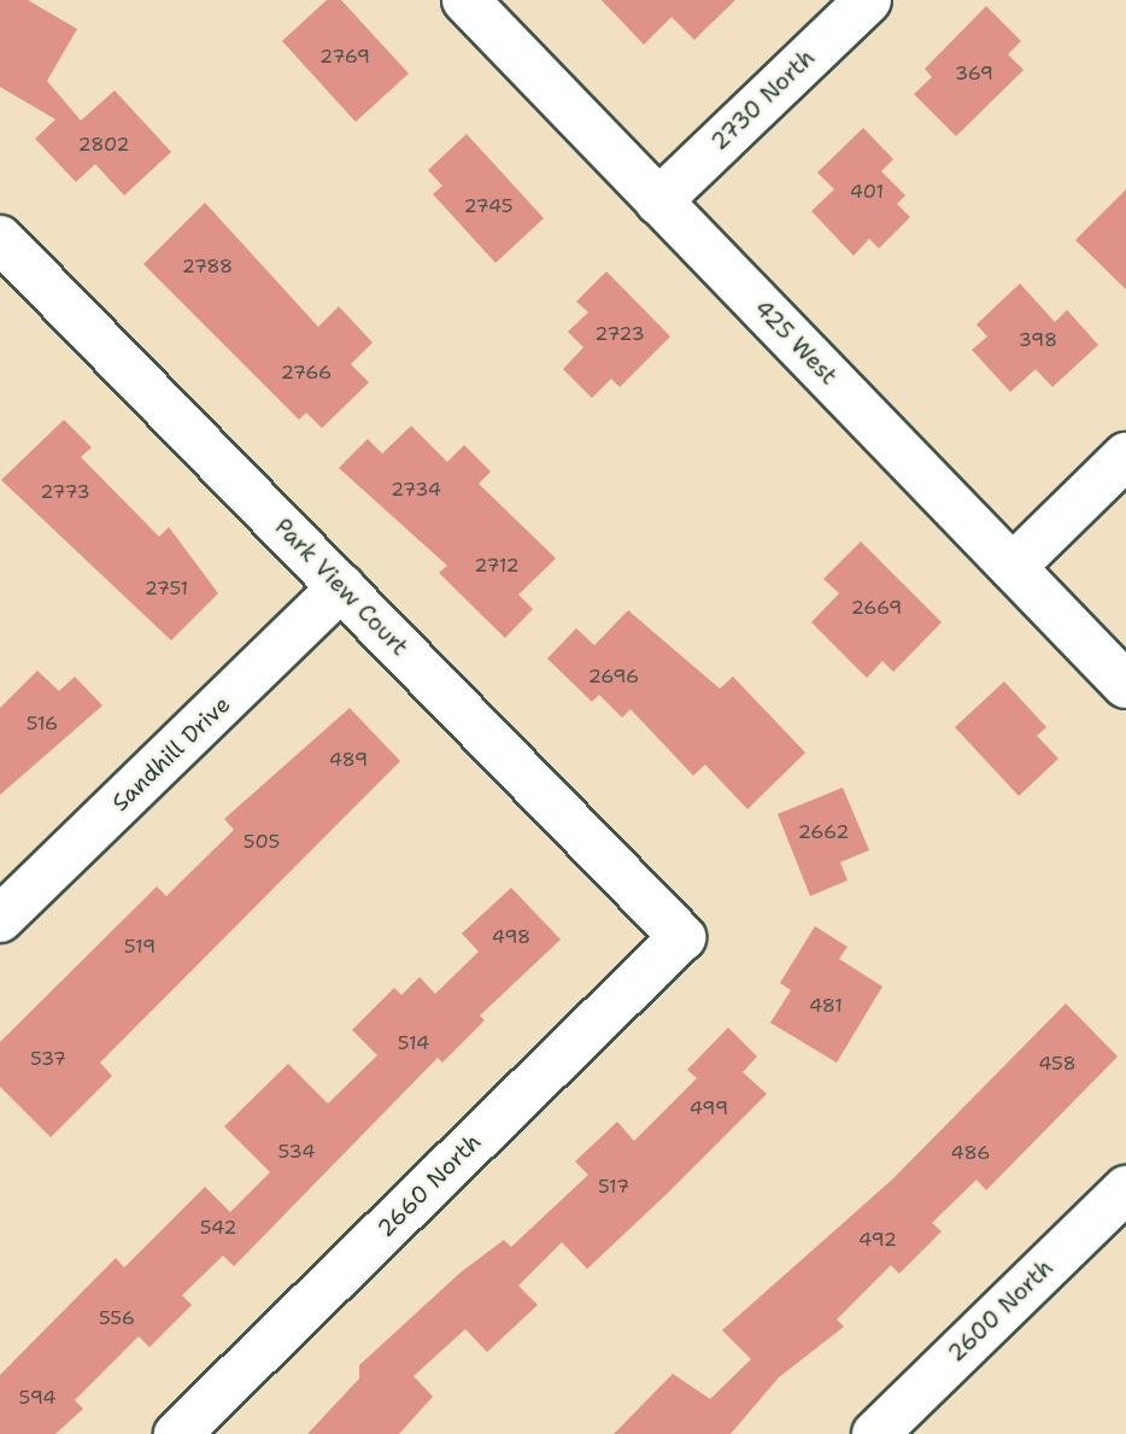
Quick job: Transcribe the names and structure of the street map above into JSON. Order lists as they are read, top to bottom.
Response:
{
  "streets": {
    "street": [
      "2730 North",
      "425 West",
      "Park View Court",
      "Sandhill Drive",
      "2660 North",
      "2600 North"
    ]
  },
  "crossings": [
    ["2730 North", "425 West"],
    ["Park View Court", "Sandhill Drive"],
    ["Park View Court", "2660 North"]
  ],
  "house_numbers": [
    "2769",
    "369",
    "2802",
    "401",
    "2745",
    "2788",
    "2723",
    "398",
    "2766",
    "2734",
    "2773",
    "2712",
    "2751",
    "2669",
    "2696",
    "516",
    "489",
    "2662",
    "505",
    "498",
    "519",
    "481",
    "514",
    "537",
    "458",
    "499",
    "534",
    "486",
    "517",
    "542",
    "492",
    "556",
    "594"
  ]
}
